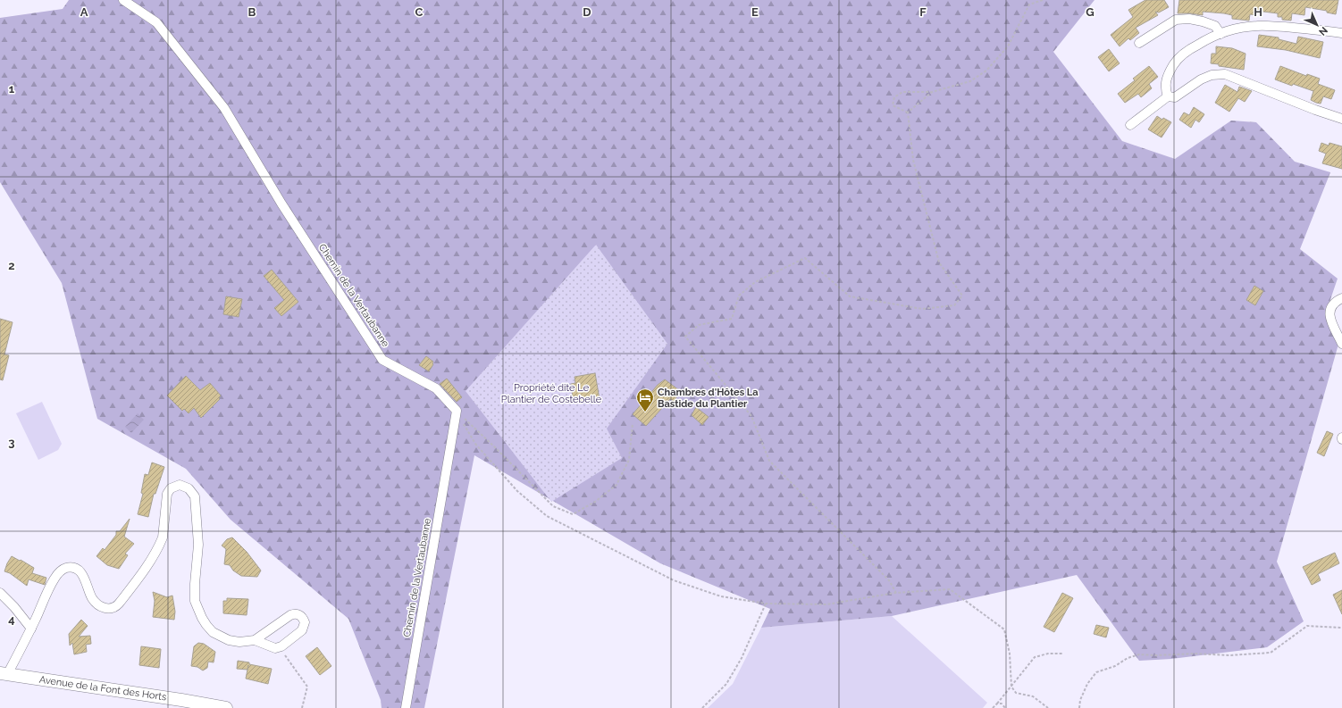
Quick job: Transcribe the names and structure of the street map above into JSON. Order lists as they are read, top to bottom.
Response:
{
  "streets": {
    "main road": ["Avenue de la Font des Horts"],
    "street": ["Chemin de la Vertaubanne"]
  },
  "parks": ["Propriété dite Le Plantier de Costebelle"],
  "places": {
    "hotel": ["Chambres d'Hôtes La Bastide du Plantier"]
  },
  "north": "bottom right",
  "grid": {
    "columns": [
      "A",
      "B",
      "C",
      "D",
      "E",
      "F",
      "G",
      "H"
    ],
    "rows": [
      "1",
      "2",
      "3",
      "4"
    ]
  }
}
